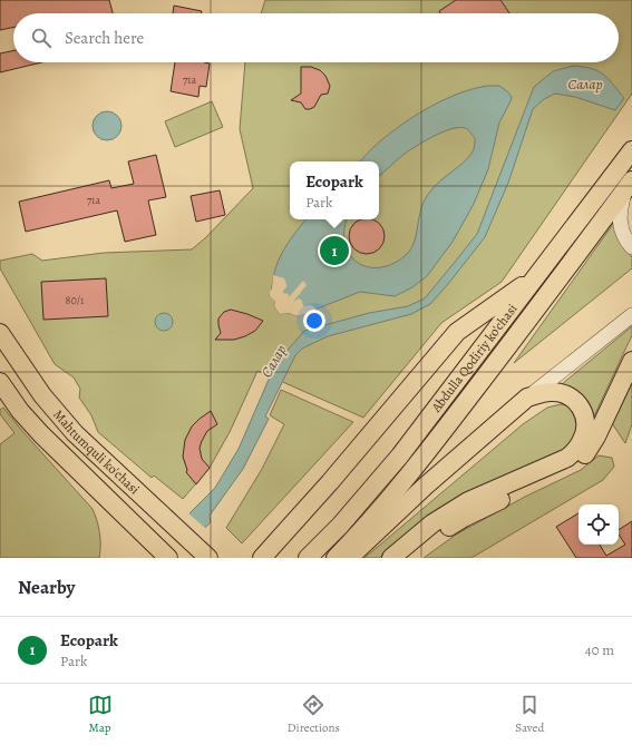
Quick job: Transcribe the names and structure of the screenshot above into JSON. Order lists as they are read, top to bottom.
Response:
{
  "streets": {
    "main road": ["Abdulla Qodiriy ko'chasi", "Mahtumquli ko'chasi"]
  },
  "water": ["Салар"],
  "house_numbers": ["71а", "71а", "80/1"],
  "page": {
    "search": "Search here",
    "popup": ["Ecopark", "Park"],
    "pins": "1",
    "heading": "Nearby",
    "list": [
      {
        "mark": "1",
        "name": "Ecopark",
        "note": "Park",
        "value": "40 m"
      }
    ],
    "nav": ["Map", "Directions", "Saved"]
  }
}
